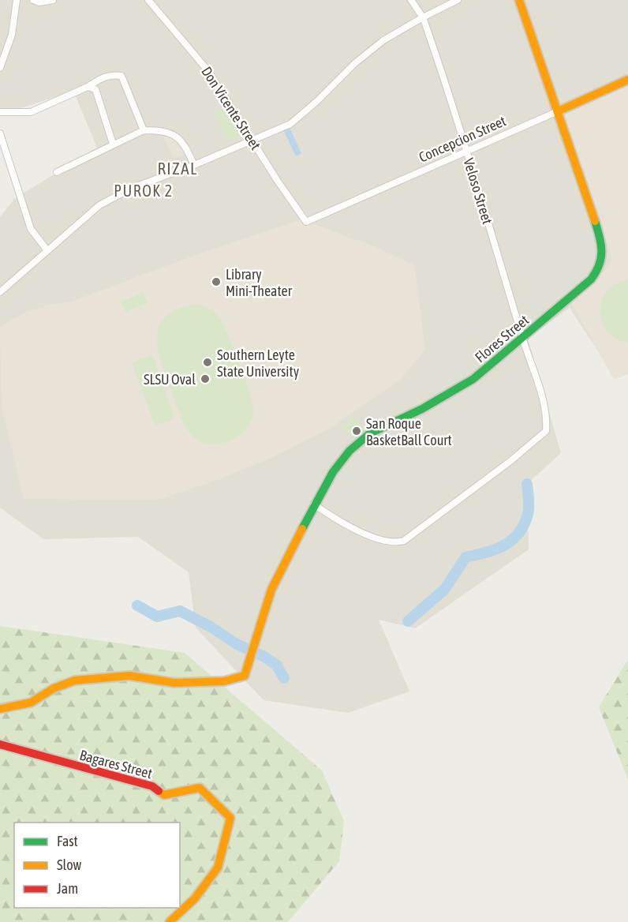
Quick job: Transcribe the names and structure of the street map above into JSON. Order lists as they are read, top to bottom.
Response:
{
  "streets": {
    "street": [
      "Don Vicente Street",
      "Concepcion Street",
      "Veloso Street",
      "Flores Street",
      "Bagares Street"
    ]
  },
  "crossings": [
    ["Don Vicente Street", "Concepcion Street"],
    ["Concepcion Street", "Veloso Street"],
    ["Concepcion Street", "Flores Street"],
    ["Veloso Street", "Flores Street"]
  ],
  "districts": ["RIZAL", "PUROK 2"],
  "places": [
    "Library Mini-Theater",
    "Southern Leyte State University",
    "SLSU Oval",
    "San Roque BasketBall Court"
  ],
  "legend": ["Fast", "Slow", "Jam"]
}
